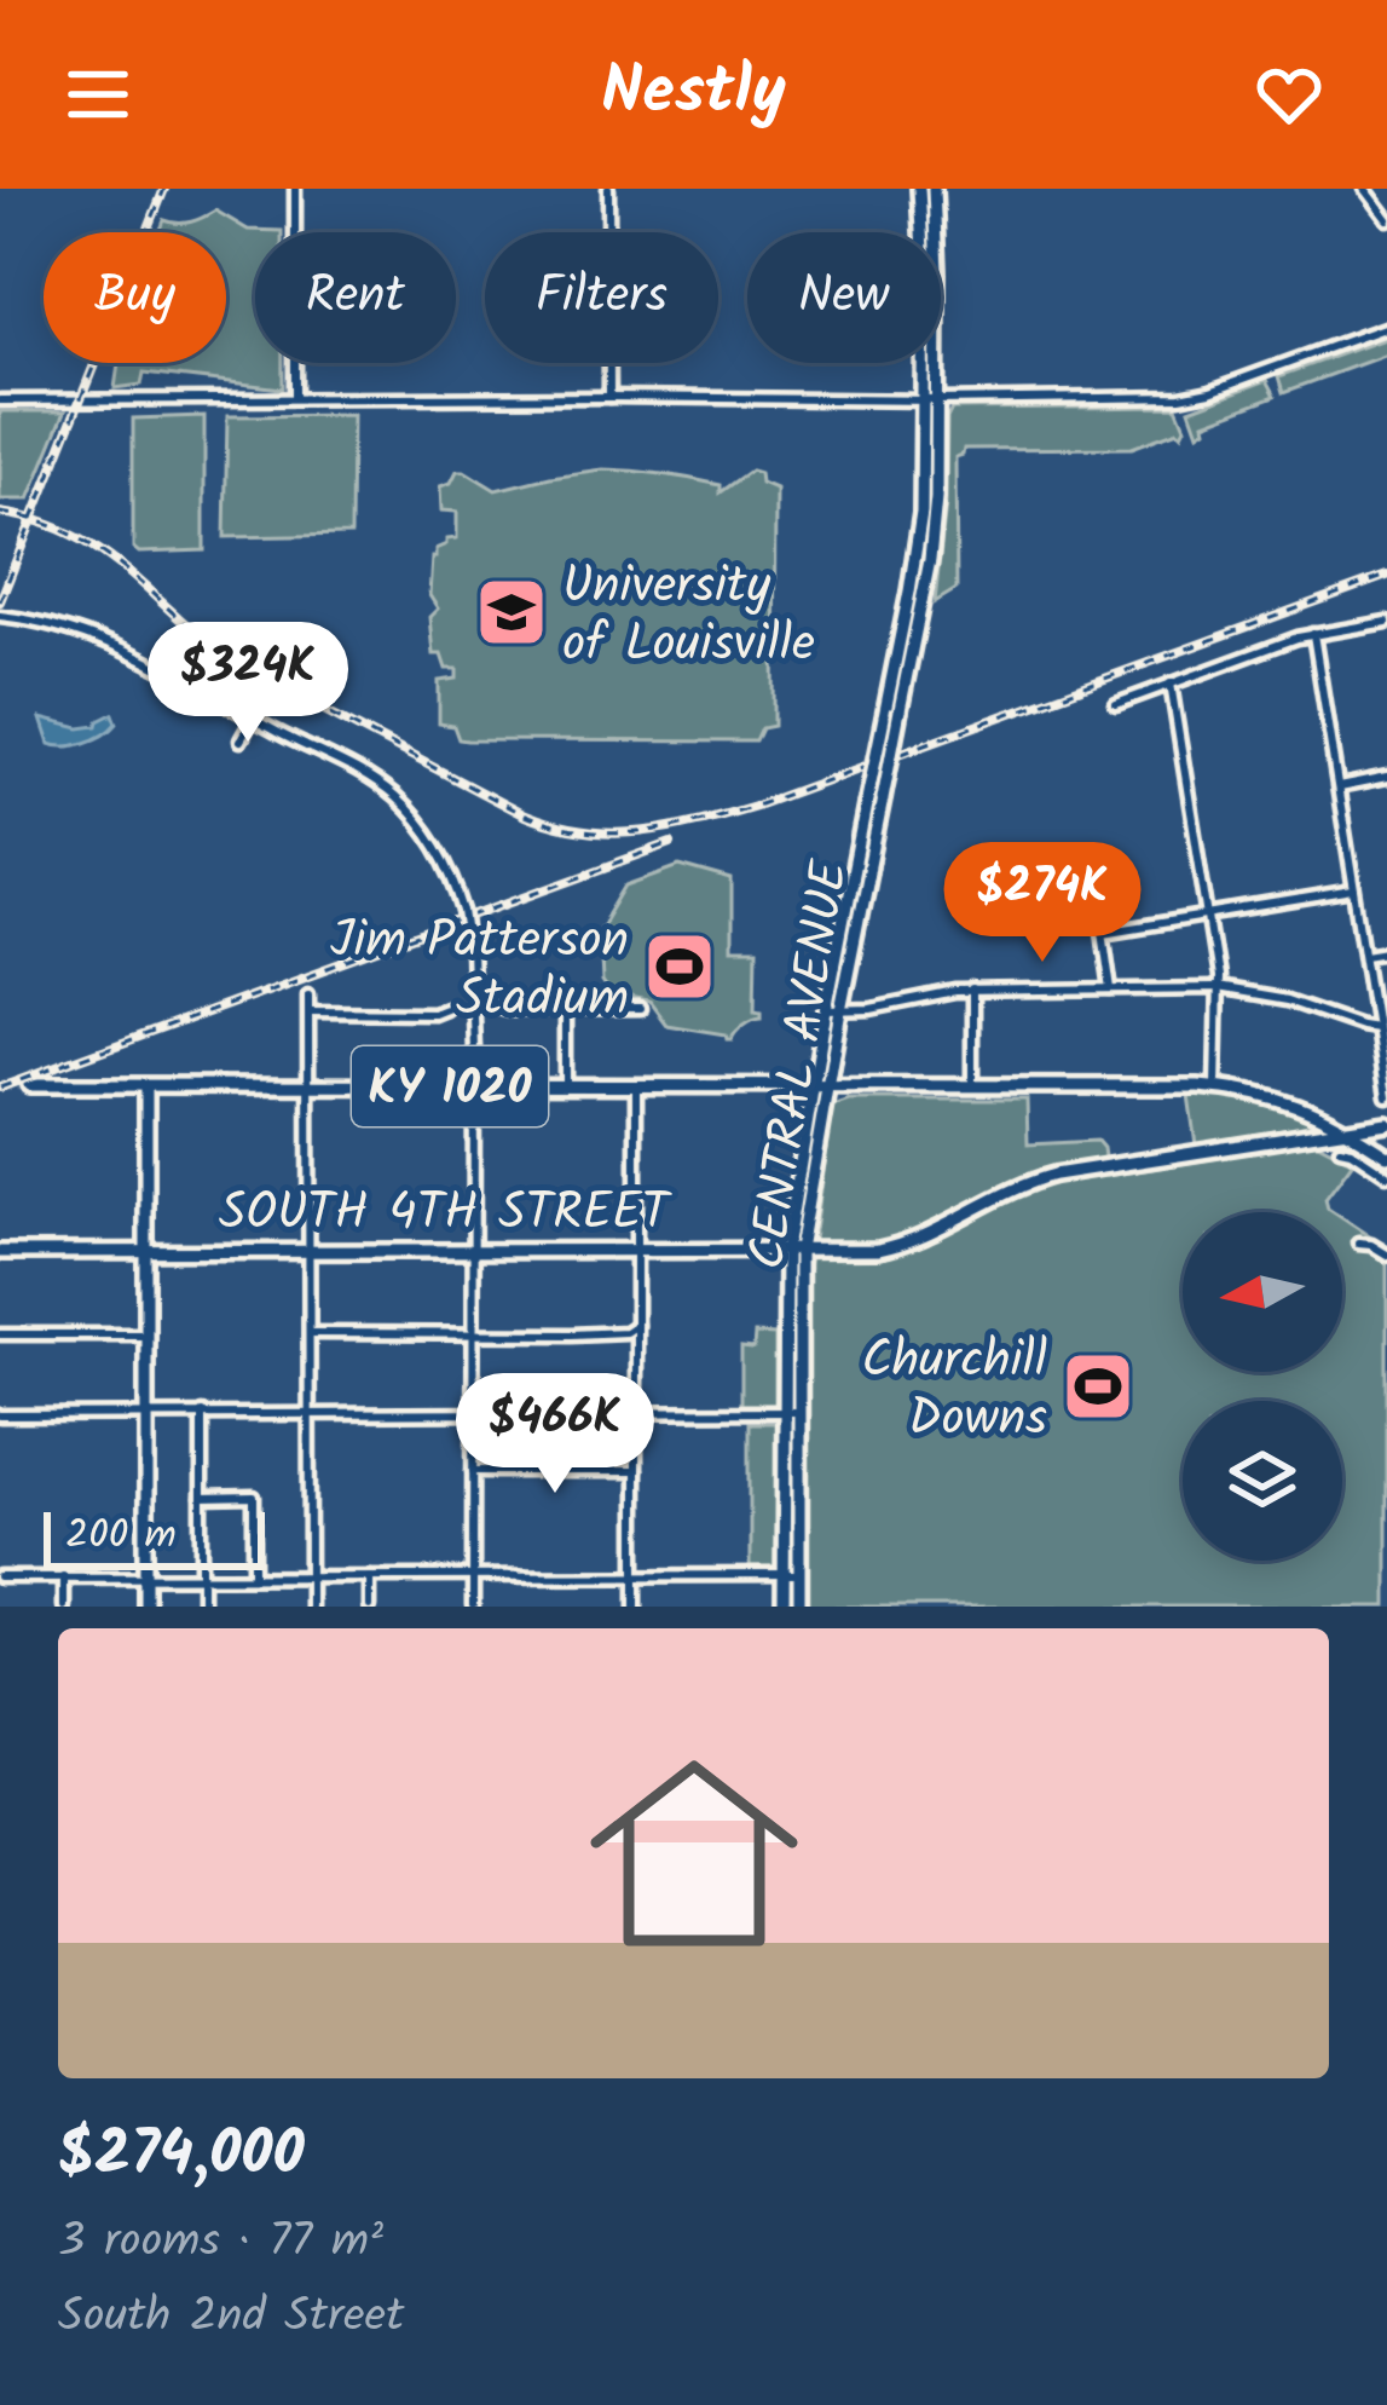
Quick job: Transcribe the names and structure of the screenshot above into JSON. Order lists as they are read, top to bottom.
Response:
{
  "streets": {
    "main road": ["CENTRAL AVENUE", "KY 1020", "SOUTH 4TH STREET"]
  },
  "crossings": [
    ["CENTRAL AVENUE", "KY 1020"],
    ["CENTRAL AVENUE", "SOUTH 4TH STREET"],
    ["KY 1020", "SOUTH 4TH STREET"]
  ],
  "places": {
    "school or university": ["University of Louisville"],
    "sports": ["Jim Patterson Stadium", "Churchill Downs"]
  },
  "scale_bar": "200 m",
  "north": "left",
  "page": {
    "header": "Nestly",
    "chip": [
      "Buy",
      "Rent",
      "Filters",
      "New"
    ],
    "price": ["$324K", "$274K", "$466K"],
    "scale": "200 m",
    "list": [
      {
        "name": "$274,000",
        "note": "3 rooms · 77 m² · South 2nd Street"
      }
    ]
  }
}
